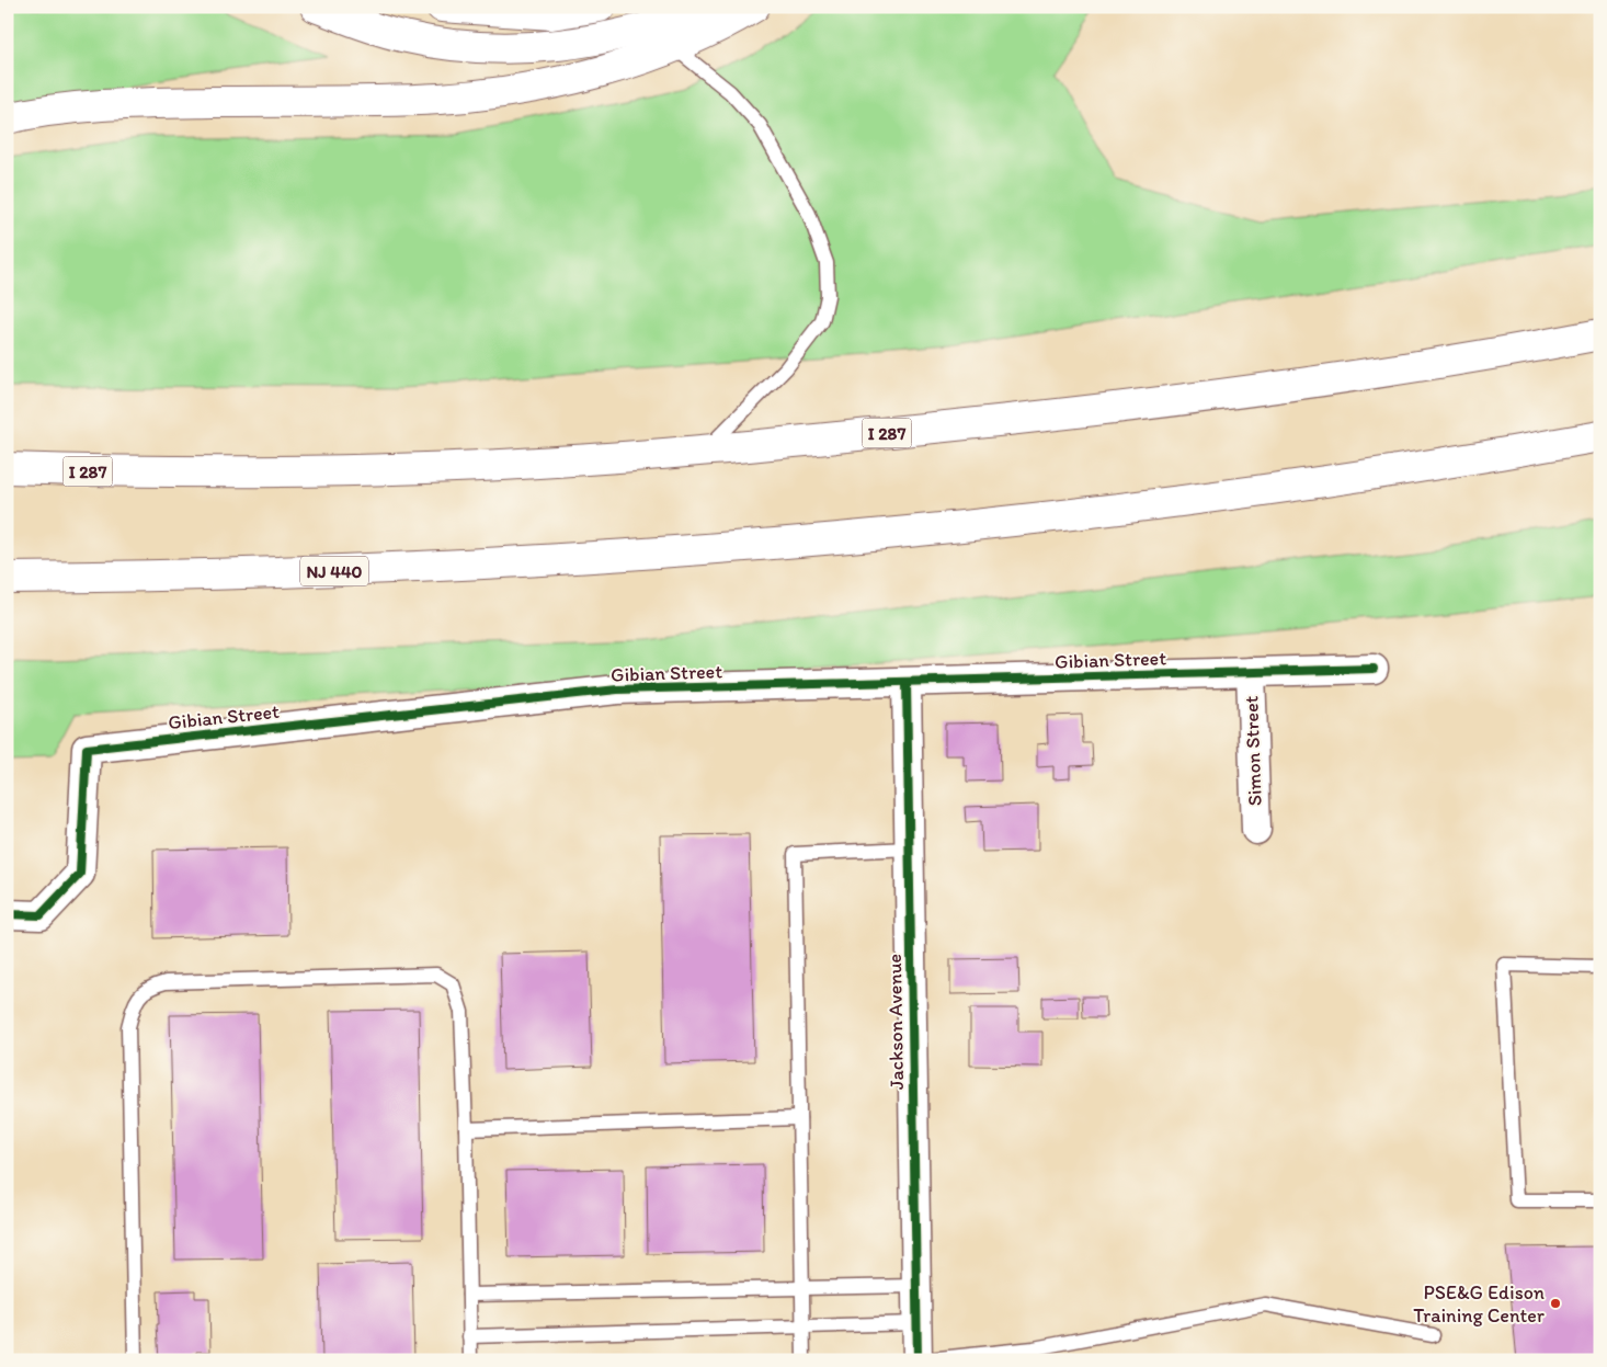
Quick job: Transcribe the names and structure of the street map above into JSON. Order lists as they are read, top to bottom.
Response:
{
  "streets": {
    "highway": ["I 287", "NJ 440"],
    "street": ["Gibian Street", "Simon Street", "Jackson Avenue"]
  },
  "crossings": [
    ["Gibian Street", "Simon Street"],
    ["Gibian Street", "Jackson Avenue"]
  ],
  "places": ["PSE&G Edison Training Center"]
}
